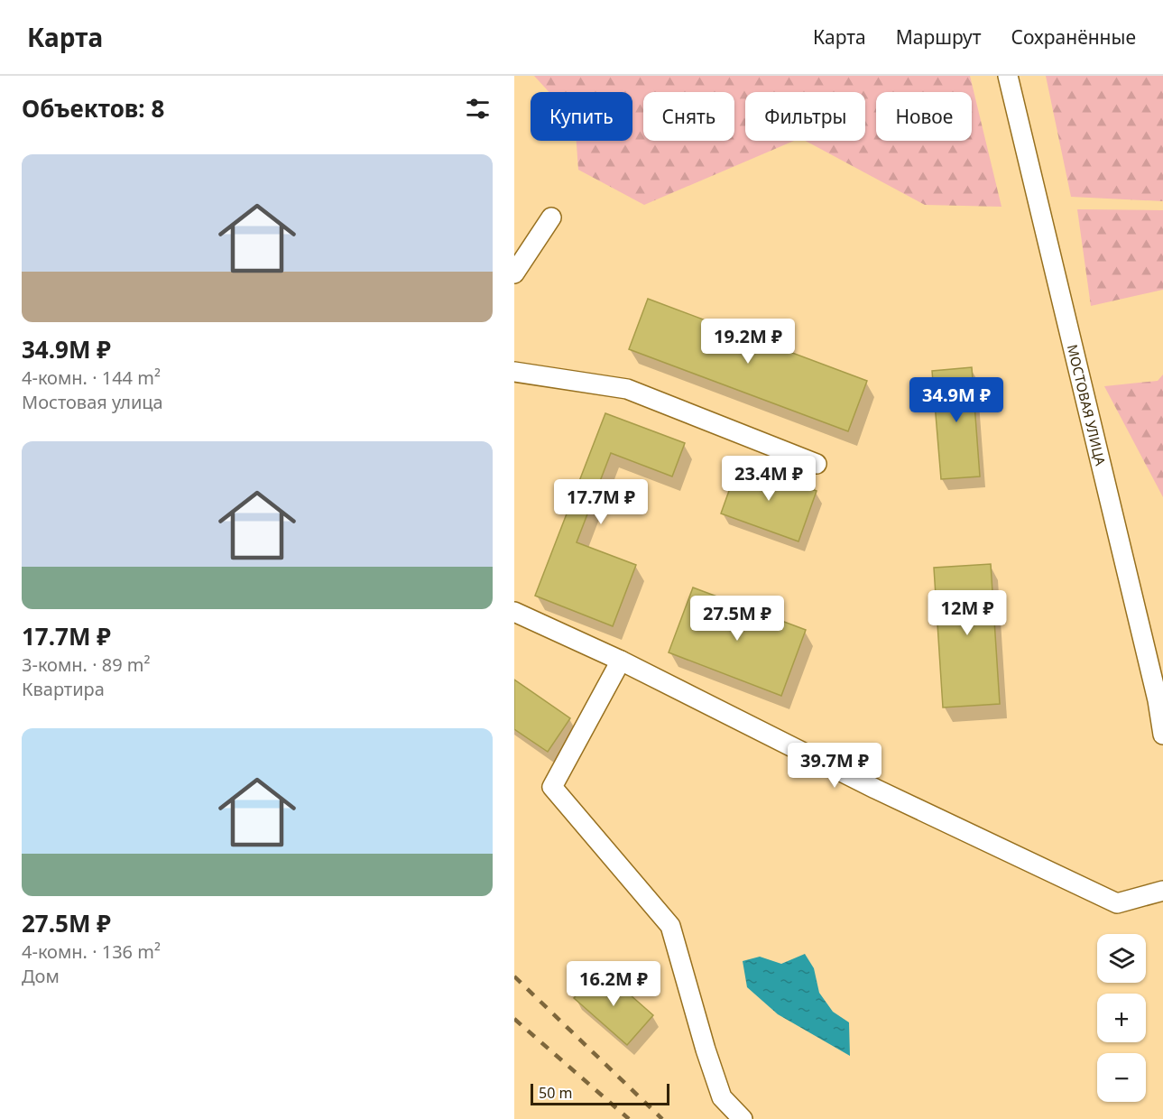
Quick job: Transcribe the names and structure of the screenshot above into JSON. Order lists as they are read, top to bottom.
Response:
{
  "streets": {
    "street": ["МОСТОВАЯ УЛИЦА"]
  },
  "scale_bar": "50 m",
  "page": {
    "header": "Карта",
    "nav": ["Карта", "Маршрут", "Сохранённые"],
    "heading": "Объектов: 8",
    "chip": [
      "Купить",
      "Снять",
      "Фильтры",
      "Новое"
    ],
    "list": [
      {
        "name": "34.9M ₽",
        "note": "4-комн. · 144 m² · Мостовая улица"
      },
      {
        "name": "17.7M ₽",
        "note": "3-комн. · 89 m² · Квартира"
      },
      {
        "name": "27.5M ₽",
        "note": "4-комн. · 136 m² · Дом"
      }
    ],
    "price": [
      "19.2M ₽",
      "34.9M ₽",
      "23.4M ₽",
      "17.7M ₽",
      "12M ₽",
      "27.5M ₽",
      "39.7M ₽",
      "16.2M ₽"
    ],
    "map_buttons": ["+", "−"],
    "scale": "50 m"
  }
}
